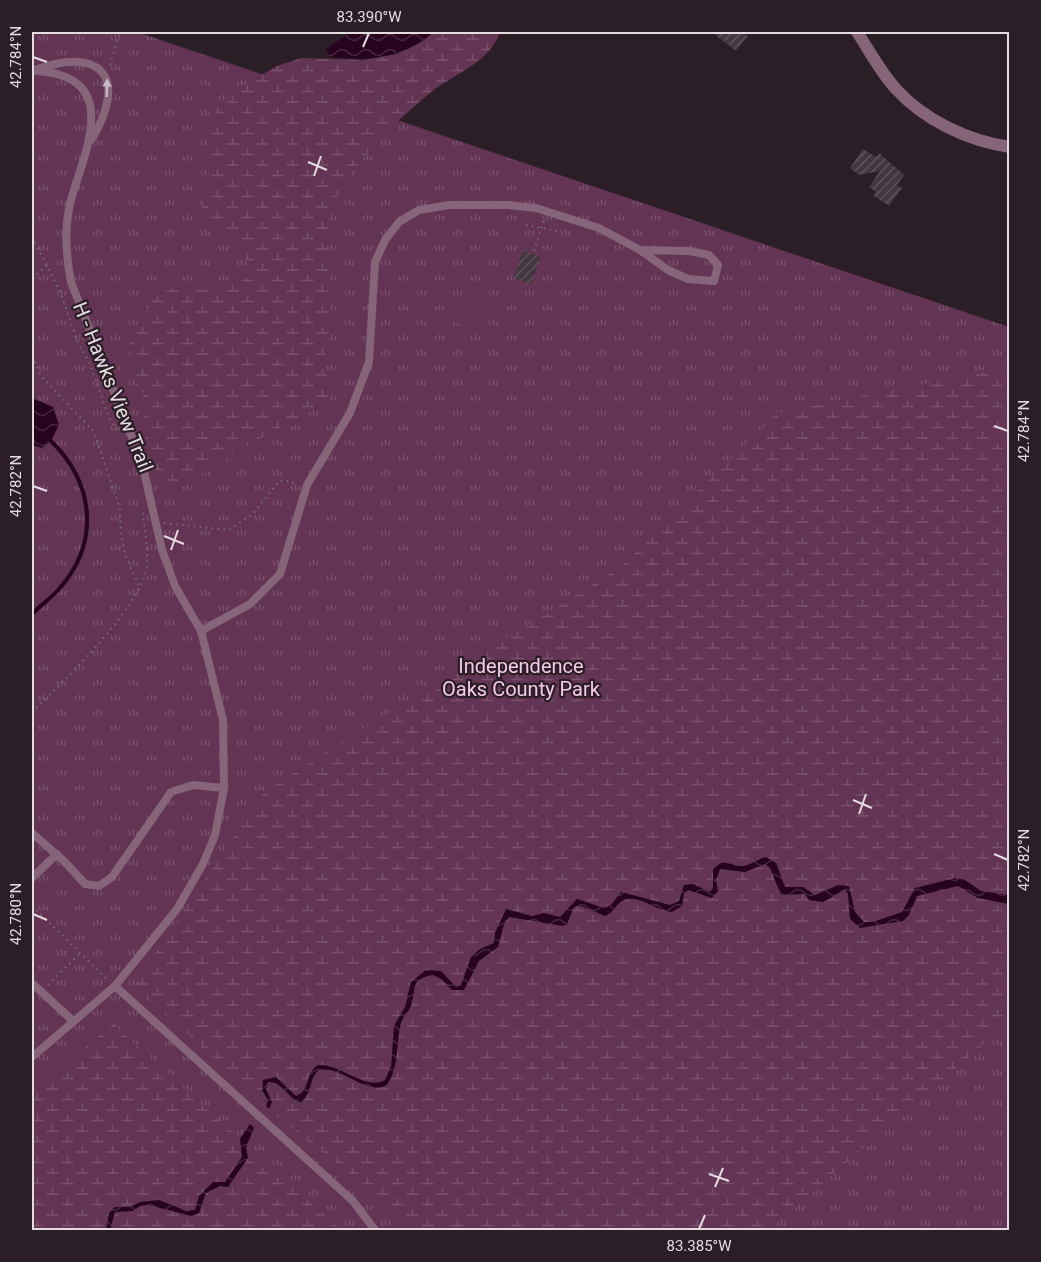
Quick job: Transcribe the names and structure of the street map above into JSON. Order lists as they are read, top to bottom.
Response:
{
  "streets": {
    "path": ["H - Hawks View Trail"]
  },
  "parks": ["Independence Oaks County Park"],
  "coordinates": [
    "83.390°W",
    "42.784°N",
    "42.782°N",
    "42.780°N",
    "83.385°W"
  ]
}
